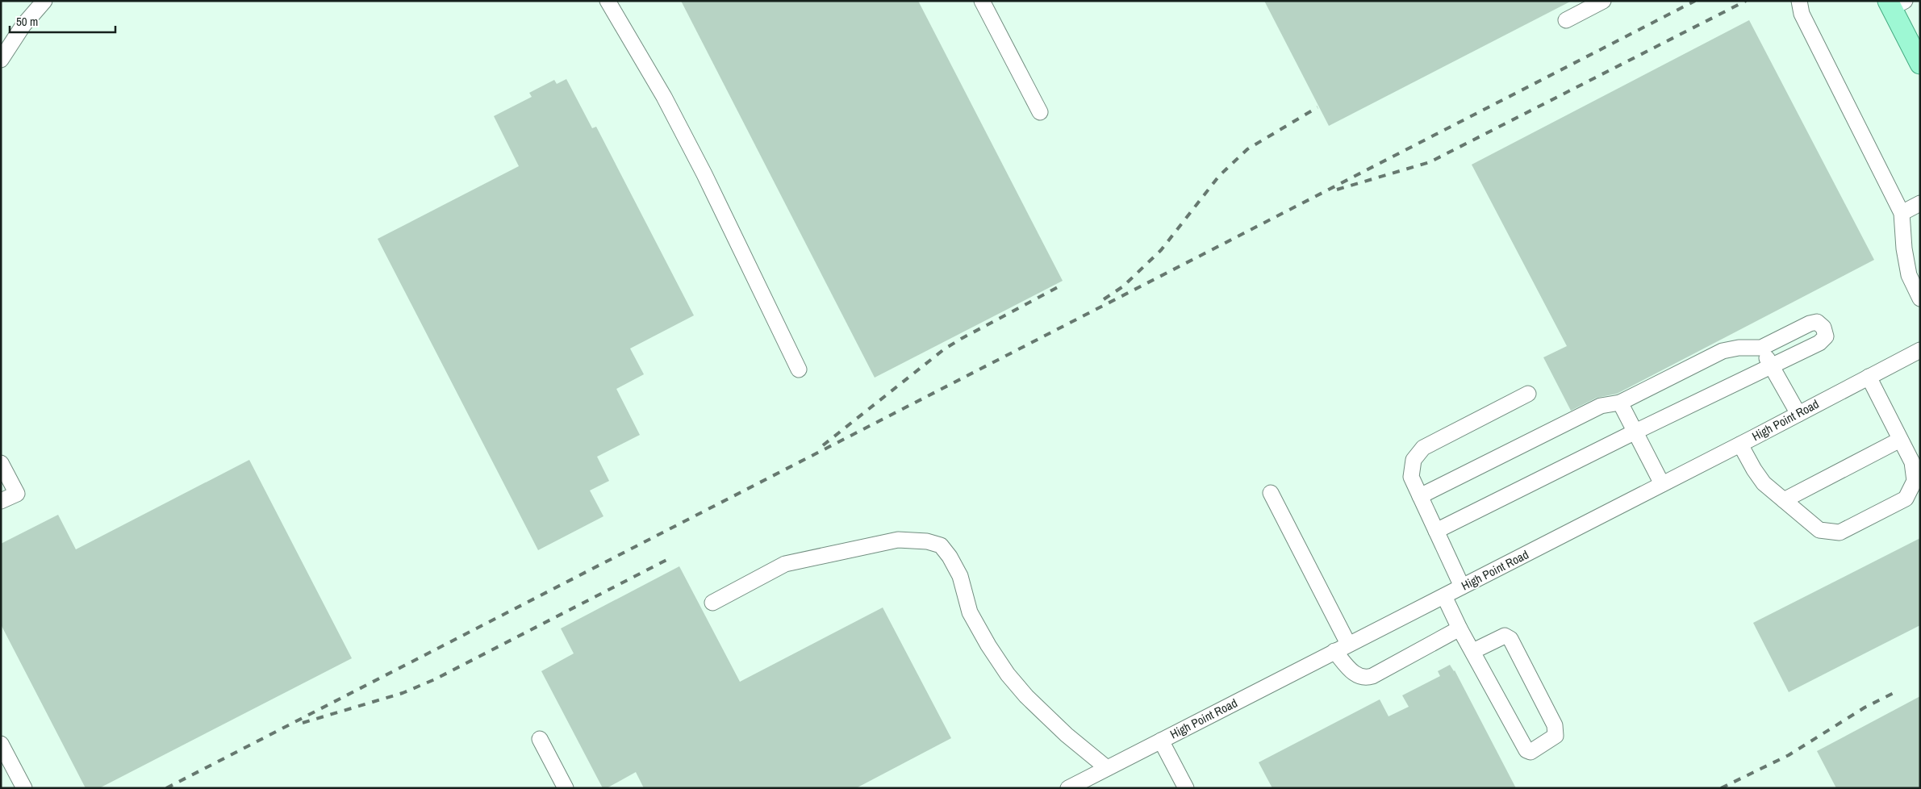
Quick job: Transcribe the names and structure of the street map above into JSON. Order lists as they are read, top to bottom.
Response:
{
  "streets": {
    "street": ["High Point Road"]
  },
  "scale_bar": "50 m"
}
